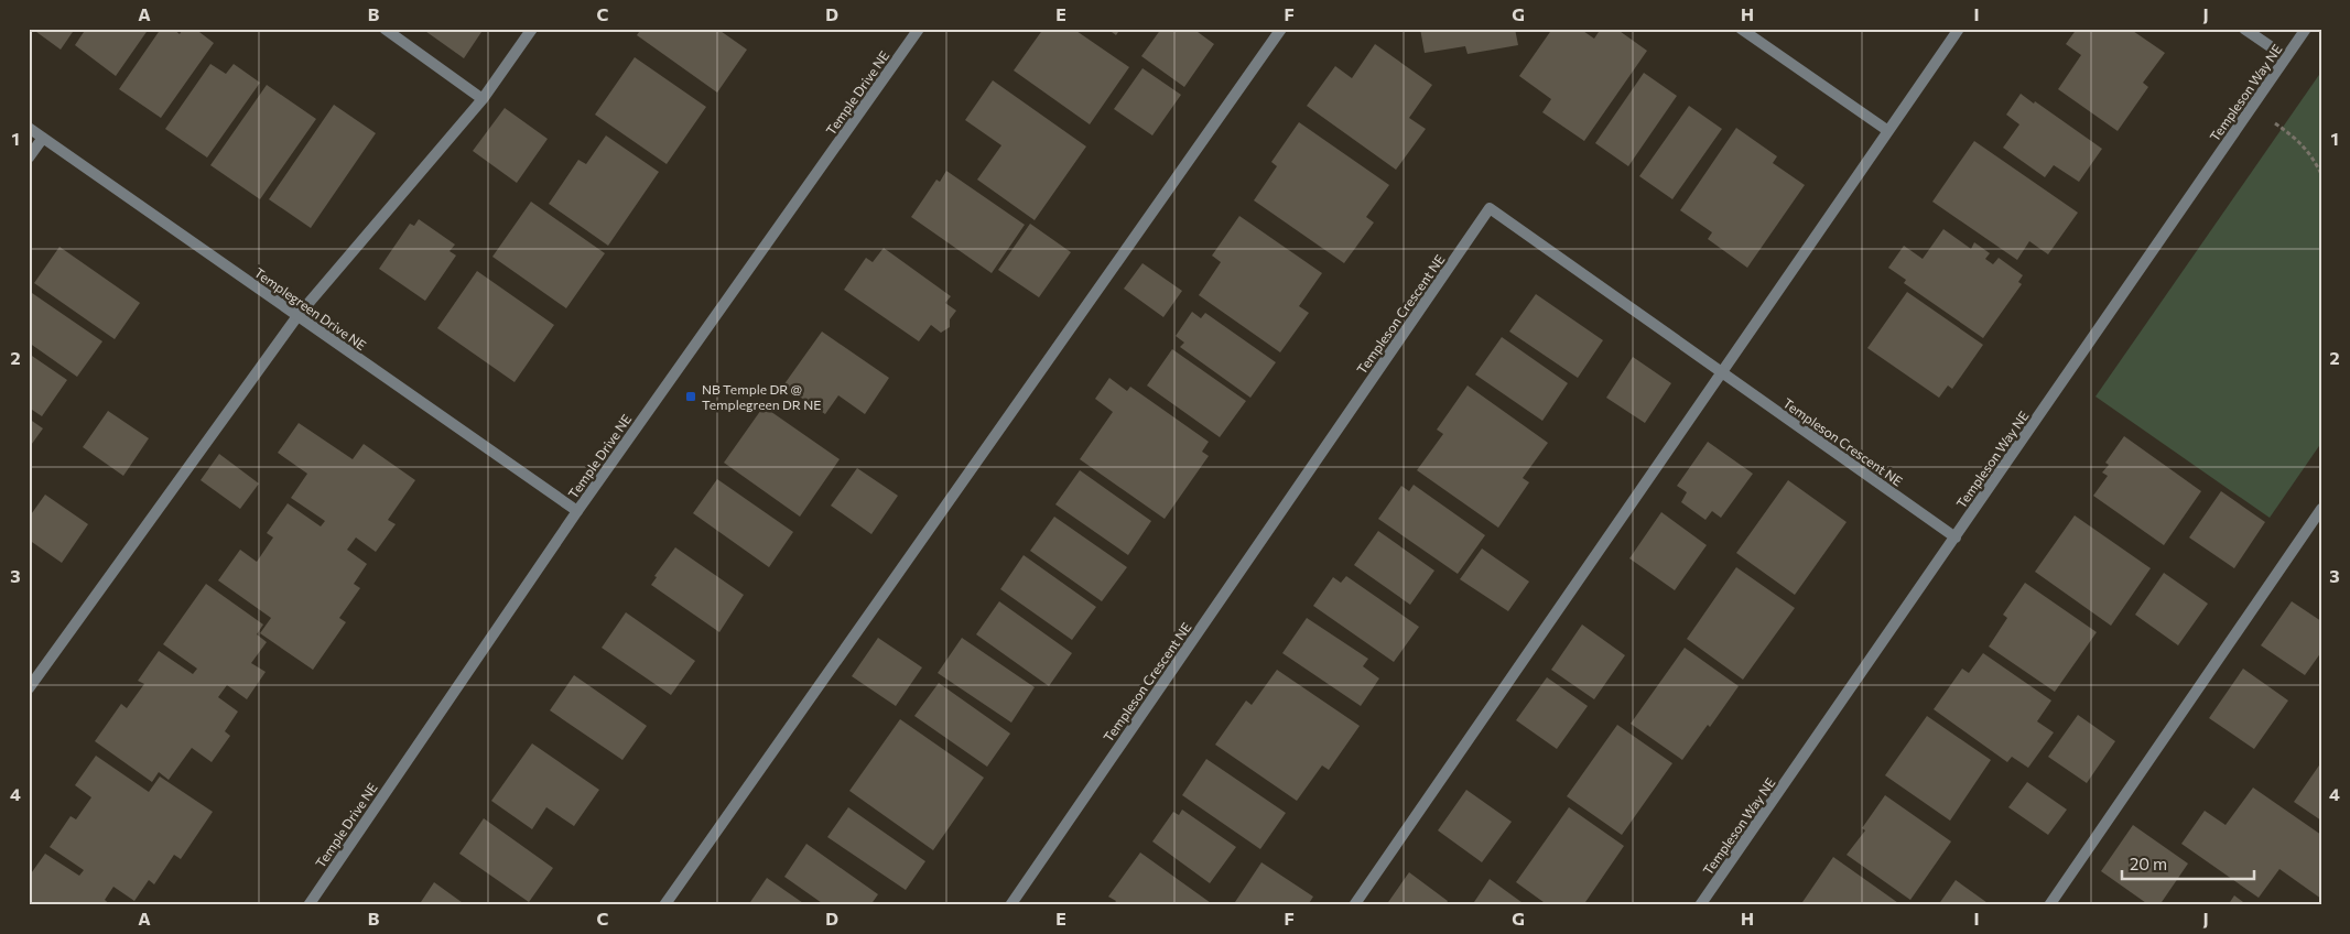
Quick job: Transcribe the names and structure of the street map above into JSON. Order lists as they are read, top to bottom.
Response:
{
  "streets": {
    "street": [
      "Temple Drive NE",
      "Templeson Way NE",
      "Templegreen Drive NE",
      "Templeson Crescent NE"
    ]
  },
  "crossings": [
    ["Temple Drive NE", "Templegreen Drive NE"],
    ["Templeson Way NE", "Templeson Crescent NE"]
  ],
  "places": {
    "transit": ["NB Temple DR @ Templegreen DR NE"]
  },
  "scale_bar": "20 m",
  "grid": {
    "columns": [
      "A",
      "B",
      "C",
      "D",
      "E",
      "F",
      "G",
      "H",
      "I",
      "J"
    ],
    "rows": [
      "1",
      "2",
      "3",
      "4"
    ]
  }
}
